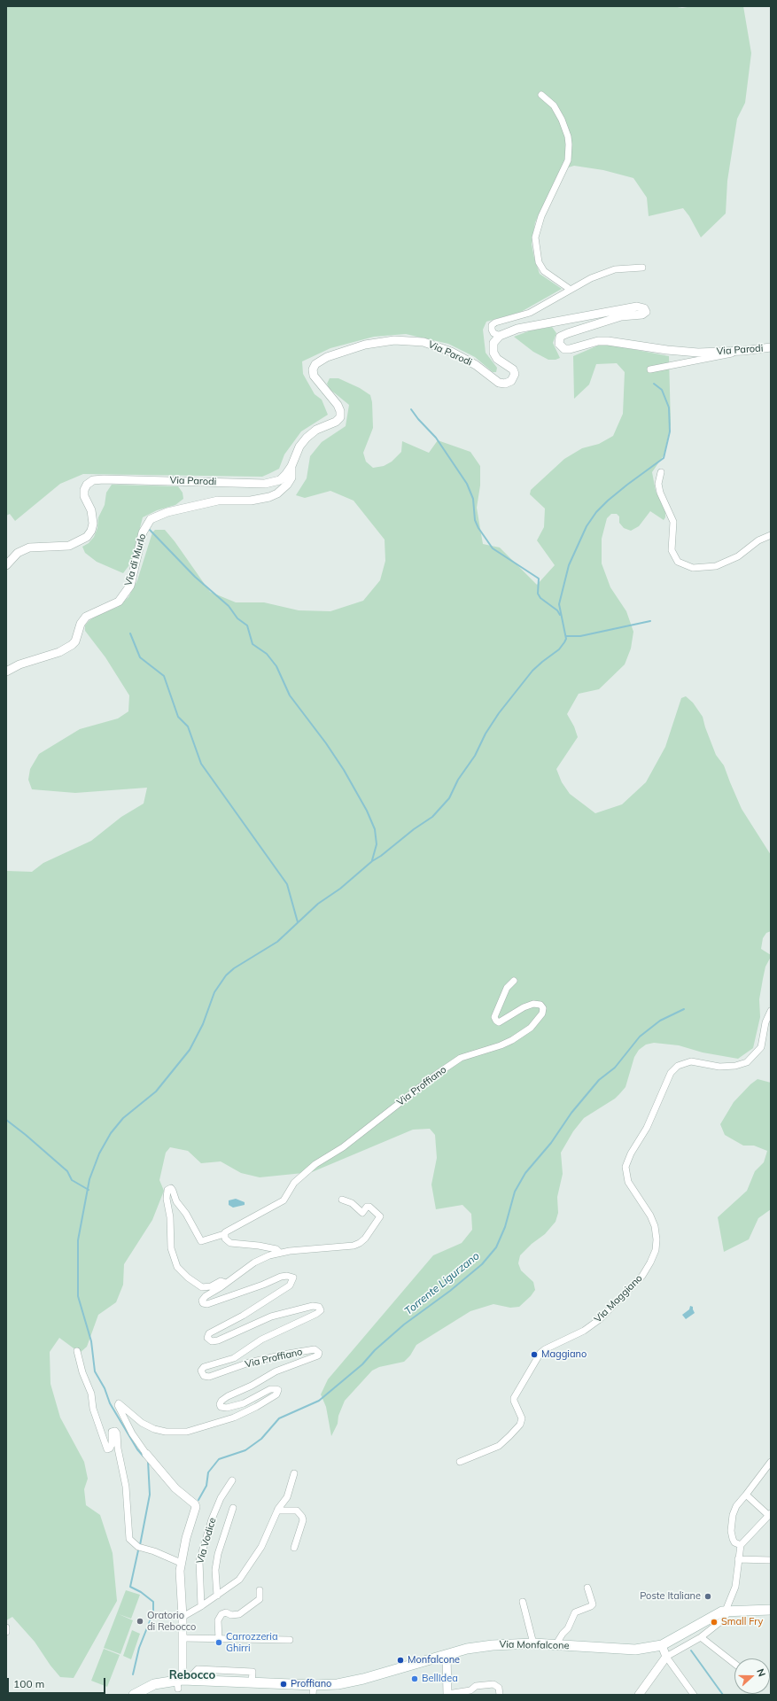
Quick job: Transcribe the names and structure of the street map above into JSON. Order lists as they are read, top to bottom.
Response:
{
  "streets": {
    "main road": ["Via Monfalcone"],
    "street": [
      "Via Parodi",
      "Via di Murlo",
      "Via Proffiano",
      "Via Maggiano",
      "Via Vodice"
    ]
  },
  "crossings": [
    ["Via Parodi", "Via di Murlo"],
    ["Via Proffiano", "Via Monfalcone"]
  ],
  "districts": ["Rebocco"],
  "water": ["Torrente Ligurzano"],
  "places": [
    "Maggiano",
    "Poste Italiane",
    "Oratorio di Rebocco",
    "Small Fry",
    "Carrozzeria Ghirri",
    "Monfalcone",
    "BellIdea",
    "Proffiano"
  ],
  "scale_bar": "100 m",
  "north": "right"
}
